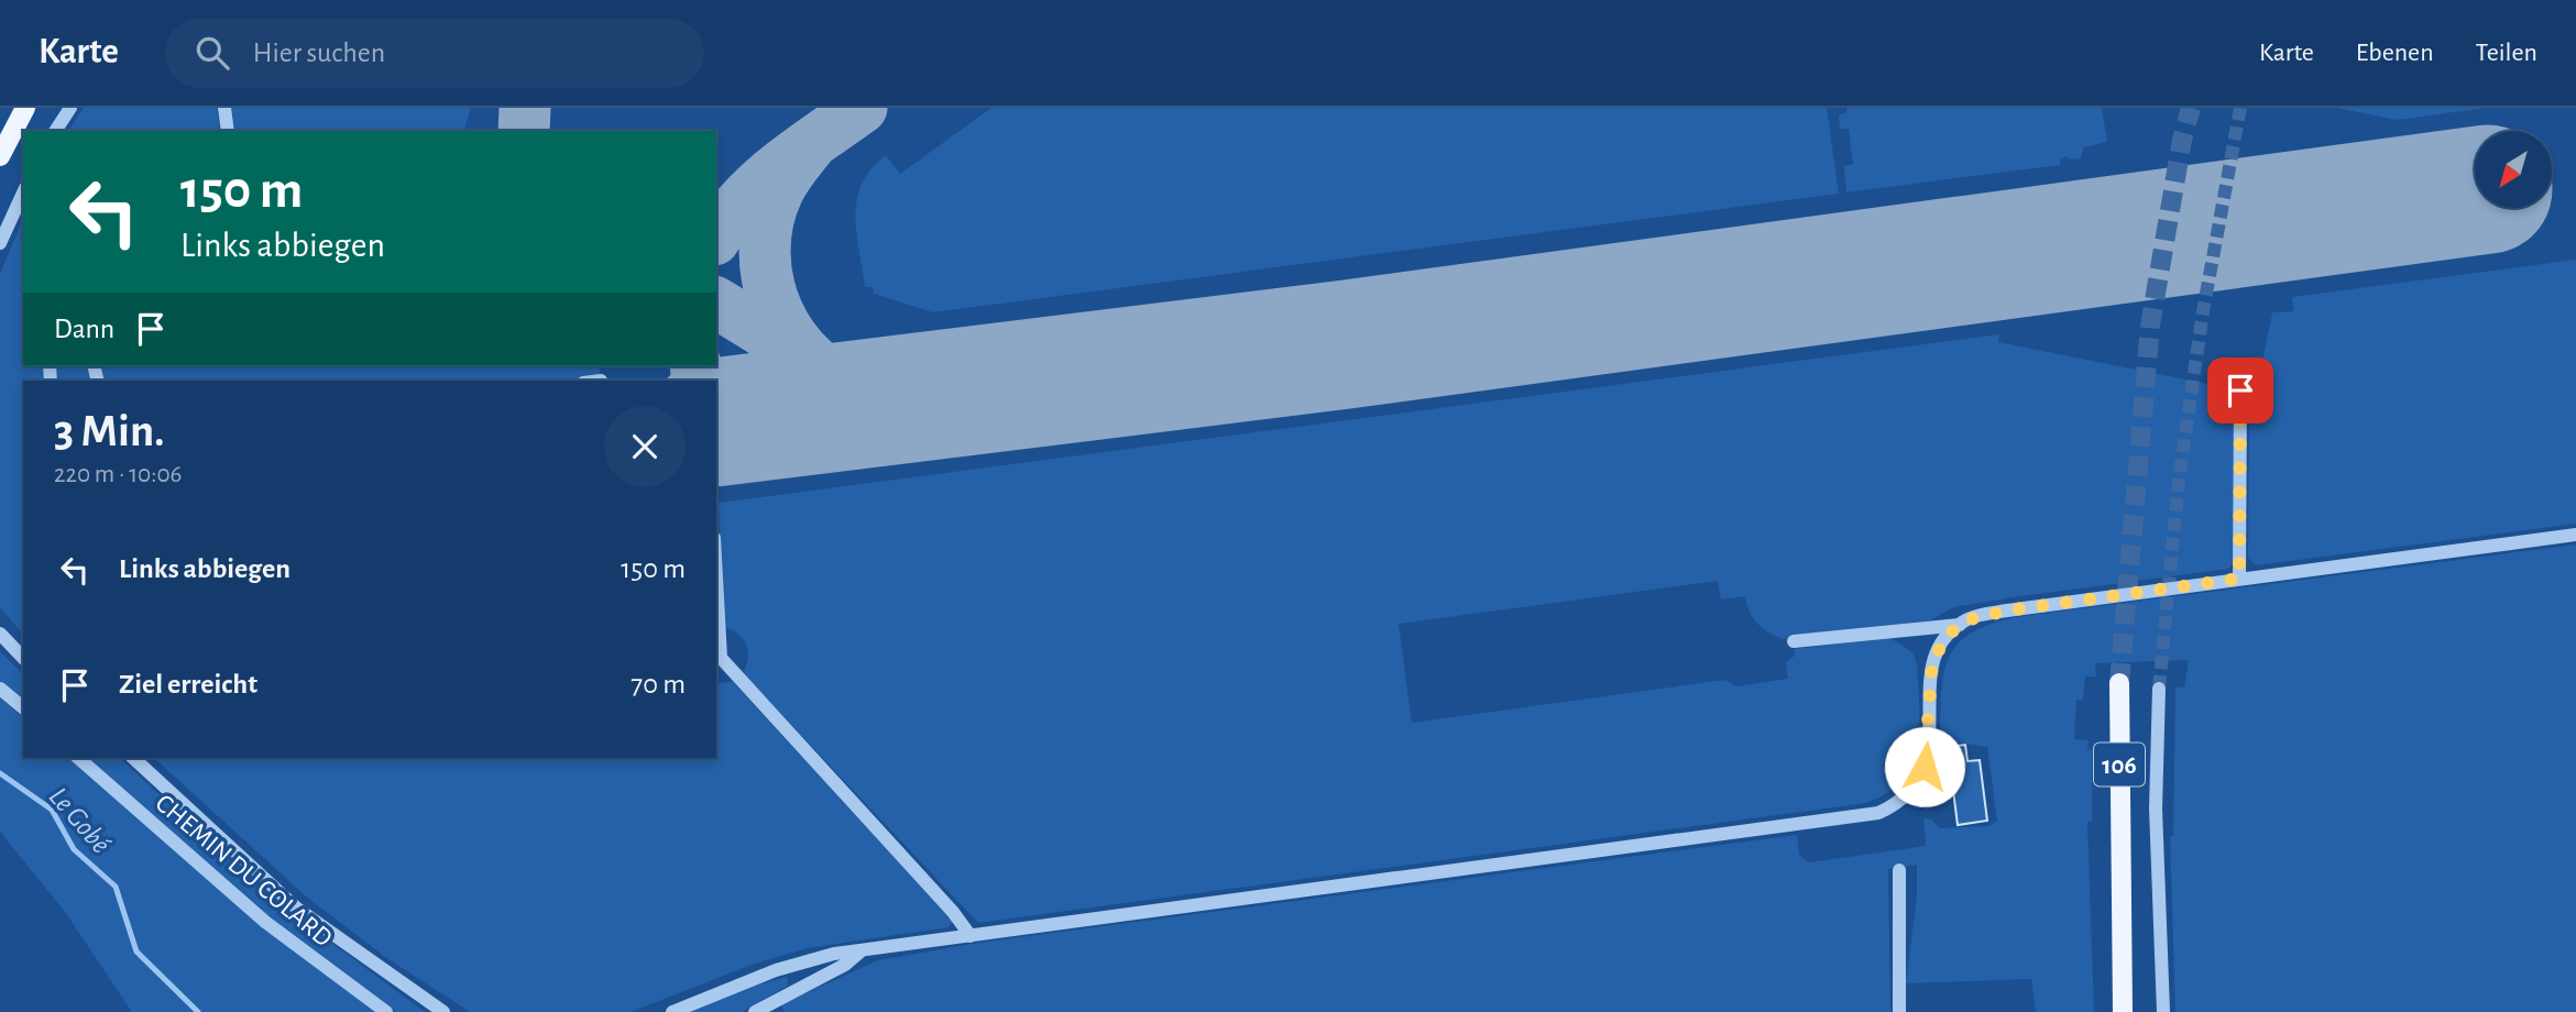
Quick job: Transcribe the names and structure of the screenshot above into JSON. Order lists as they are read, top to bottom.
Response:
{
  "streets": {
    "main road": ["106"],
    "street": ["CHEMIN DU COLARD"]
  },
  "water": ["Le Gobé"],
  "north": "bottom left",
  "page": {
    "header": "Karte",
    "search": "Hier suchen",
    "nav": ["Karte", "Ebenen", "Teilen"],
    "turn": ["150 m", "Links abbiegen"],
    "then": "Dann",
    "heading": ["3 Min.", "220 m · 10:06"],
    "list": [
      {
        "name": "Links abbiegen",
        "value": "150 m"
      },
      {
        "name": "Ziel erreicht",
        "value": "70 m"
      }
    ]
  }
}
